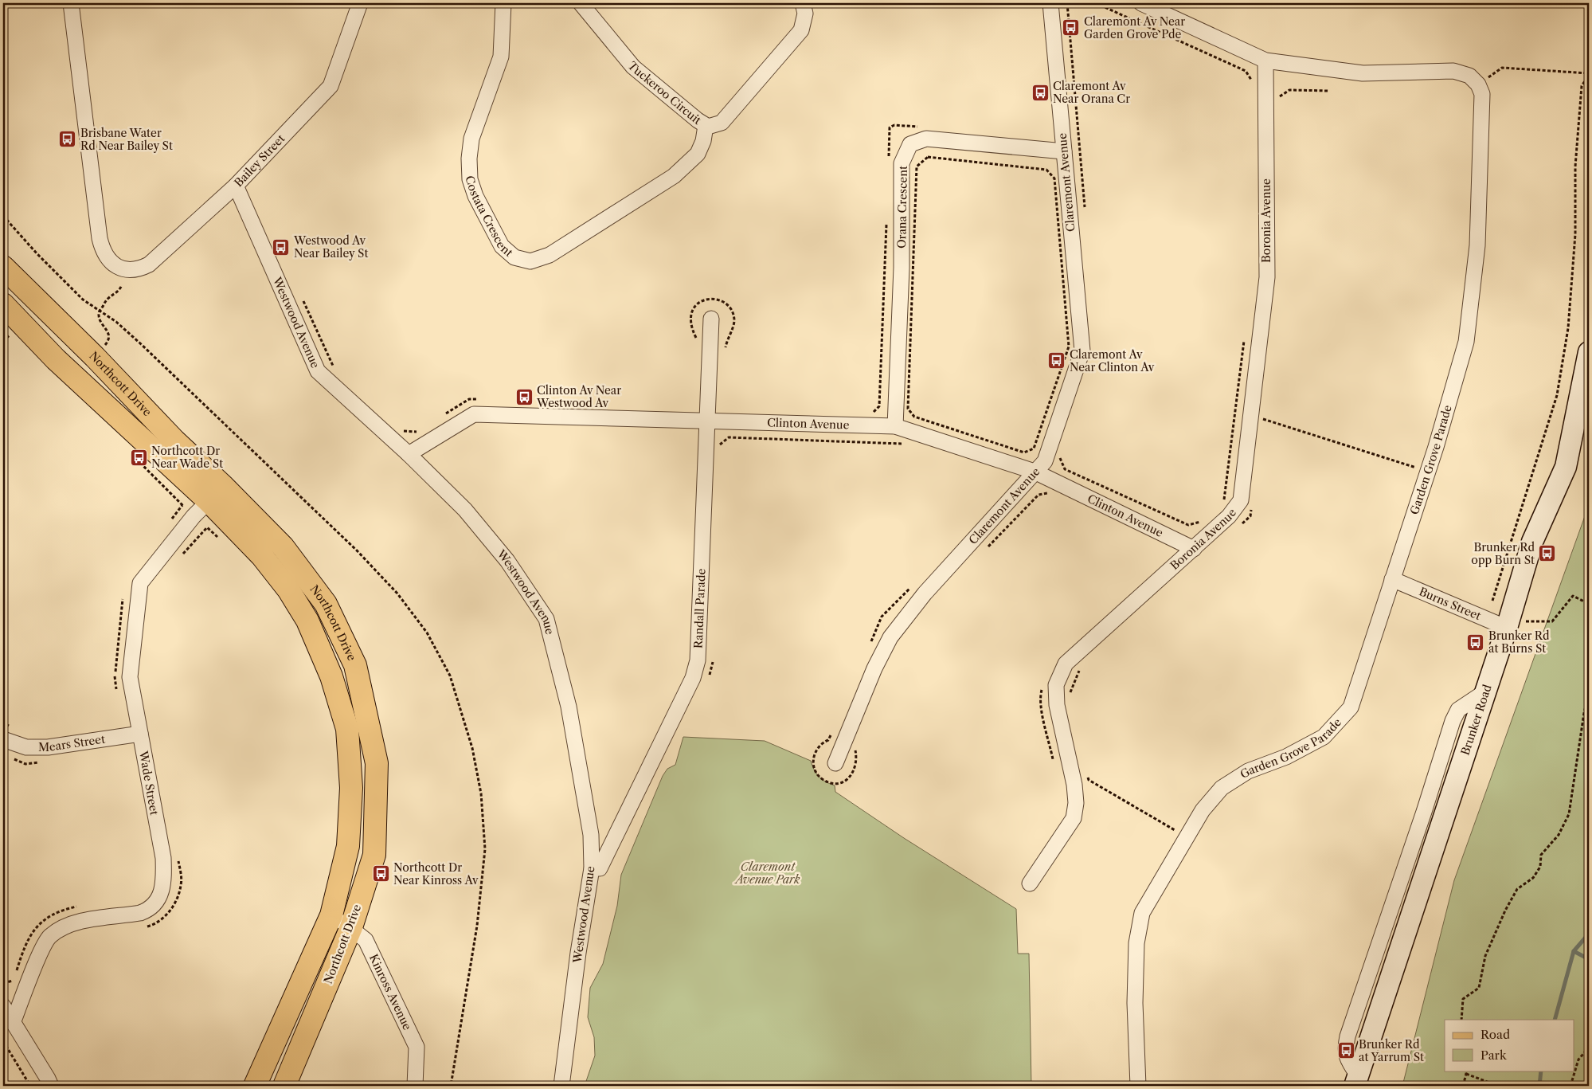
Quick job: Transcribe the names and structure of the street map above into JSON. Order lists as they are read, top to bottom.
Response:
{
  "streets": {
    "main road": ["Northcott Drive", "Brunker Road"],
    "street": [
      "Tuckeroo Circuit",
      "Bailey Street",
      "Claremont Avenue",
      "Orana Crescent",
      "Costata Crescent",
      "Boronia Avenue",
      "Westwood Avenue",
      "Clinton Avenue",
      "Garden Grove Parade",
      "Burns Street",
      "Randall Parade",
      "Mears Street",
      "Wade Street",
      "Kinross Avenue"
    ]
  },
  "crossings": [
    ["Tuckeroo Circuit", "Costata Crescent"],
    ["Bailey Street", "Westwood Avenue"],
    ["Claremont Avenue", "Orana Crescent"],
    ["Claremont Avenue", "Clinton Avenue"],
    ["Orana Crescent", "Clinton Avenue"],
    ["Boronia Avenue", "Clinton Avenue"],
    ["Westwood Avenue", "Clinton Avenue"],
    ["Westwood Avenue", "Randall Parade"],
    ["Northcott Drive", "Wade Street"],
    ["Northcott Drive", "Kinross Avenue"],
    ["Clinton Avenue", "Randall Parade"],
    ["Garden Grove Parade", "Burns Street"],
    ["Burns Street", "Brunker Road"],
    ["Mears Street", "Wade Street"]
  ],
  "parks": ["Claremont Avenue Park"],
  "places": {
    "bus stop": [
      "Claremont Av Near Garden Grove Pde",
      "Claremont Av Near Orana Cr",
      "Brisbane Water Rd Near Bailey St",
      "Westwood Av Near Bailey St",
      "Claremont Av Near Clinton Av",
      "Clinton Av Near Westwood Av",
      "Northcott Dr Near Wade St",
      "Brunker Rd opp Burn St",
      "Brunker Rd at Burns St",
      "Northcott Dr Near Kinross Av",
      "Brunker Rd at Yarrum St"
    ]
  },
  "legend": ["Road", "Park"]
}
